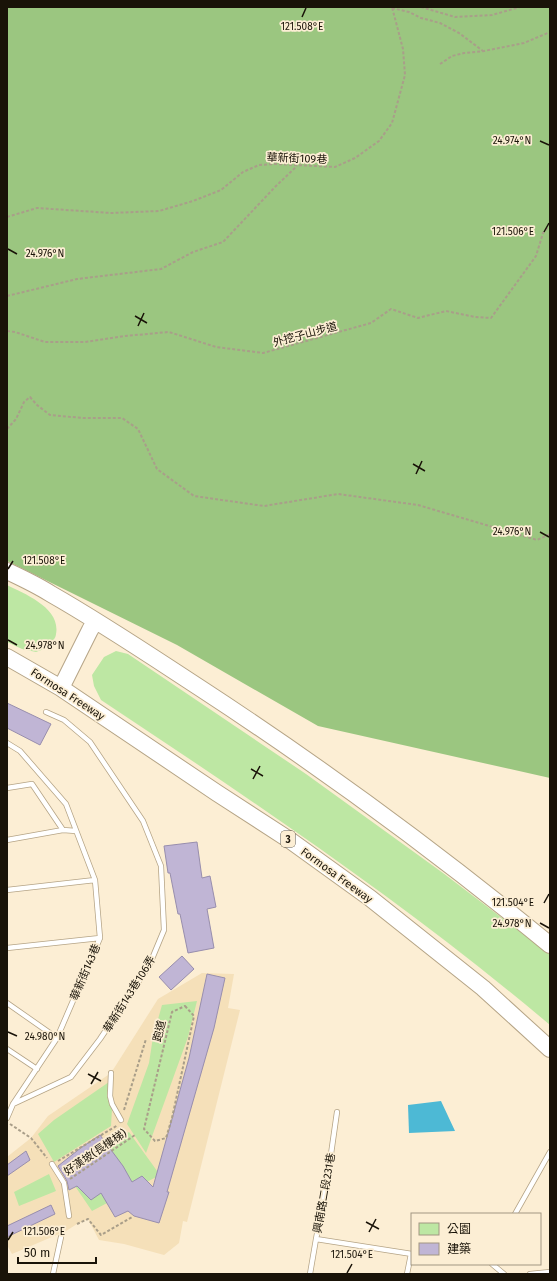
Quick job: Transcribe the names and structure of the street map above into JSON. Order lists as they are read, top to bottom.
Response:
{
  "streets": {
    "highway": ["Formosa Freeway", "3"],
    "lane": ["華新街143巷", "華新街143巷106弄", "興南路二段231巷"],
    "path": [
      "華新街109巷",
      "外挖子山步道",
      "跑道",
      "好漢坡(長樓梯)"
    ]
  },
  "crossings": [
    ["華新街143巷", "華新街143巷106弄"]
  ],
  "legend": ["公園", "建築"],
  "scale_bar": "50 m",
  "coordinates": [
    "121.508°E",
    "24.974°N",
    "121.506°E",
    "24.976°N",
    "24.978°N",
    "121.504°E",
    "24.980°N"
  ]
}
